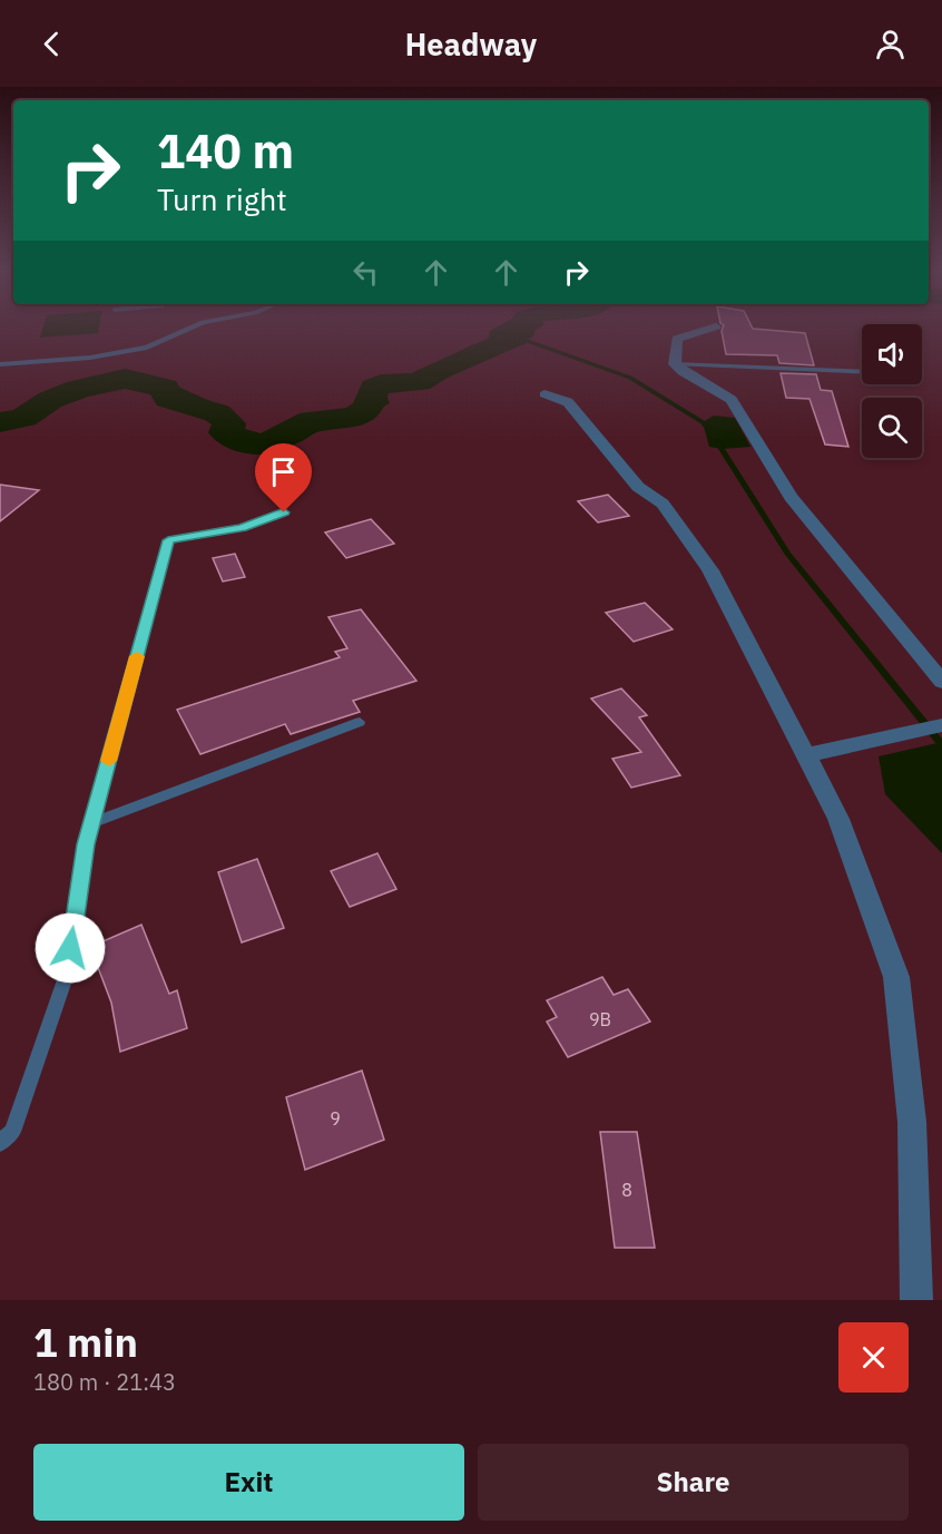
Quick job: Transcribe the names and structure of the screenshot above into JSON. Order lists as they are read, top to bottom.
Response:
{
  "house_numbers": ["9В", "9", "8"],
  "page": {
    "header": "Headway",
    "turn": ["140 m", "Turn right"],
    "heading": ["1 min", "180 m · 21:43"],
    "buttons": ["Exit", "Share"]
  }
}
